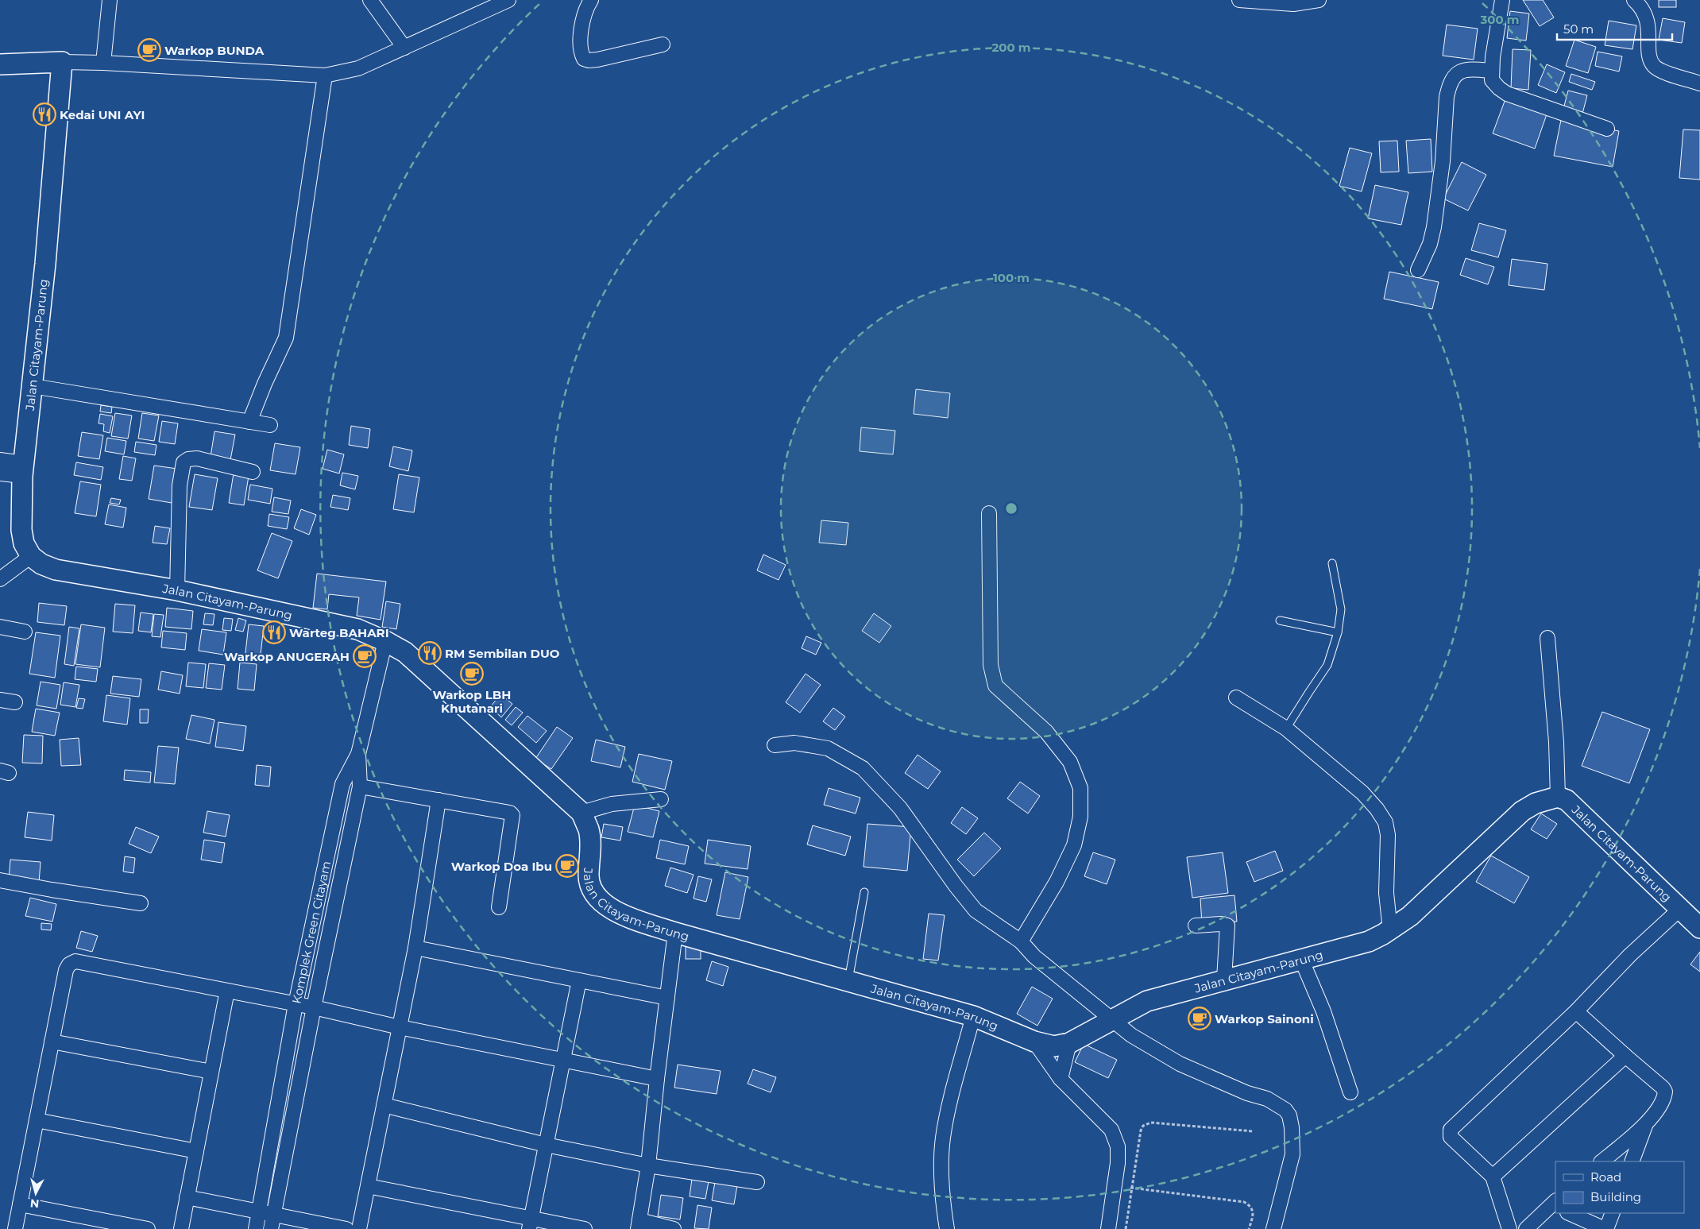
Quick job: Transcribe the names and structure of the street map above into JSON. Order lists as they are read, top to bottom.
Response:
{
  "streets": {
    "street": ["Jalan Citayam-Parung", "Komplek Green Citayam"]
  },
  "crossings": [
    ["Jalan Citayam-Parung", "Komplek Green Citayam"]
  ],
  "places": {
    "cafe": [
      "Warkop BUNDA",
      "Warkop ANUGERAH",
      "Warkop LBH Khutanari",
      "Warkop Doa Ibu",
      "Warkop Sainoni"
    ],
    "restaurant": ["Kedai UNI AYI", "Warteg BAHARI", "RM Sembilan DUO"]
  },
  "legend": ["Road", "Building"],
  "scale_bar": "50 m",
  "north": "bottom",
  "rings": ["300 m", "200 m", "100 m"]
}
